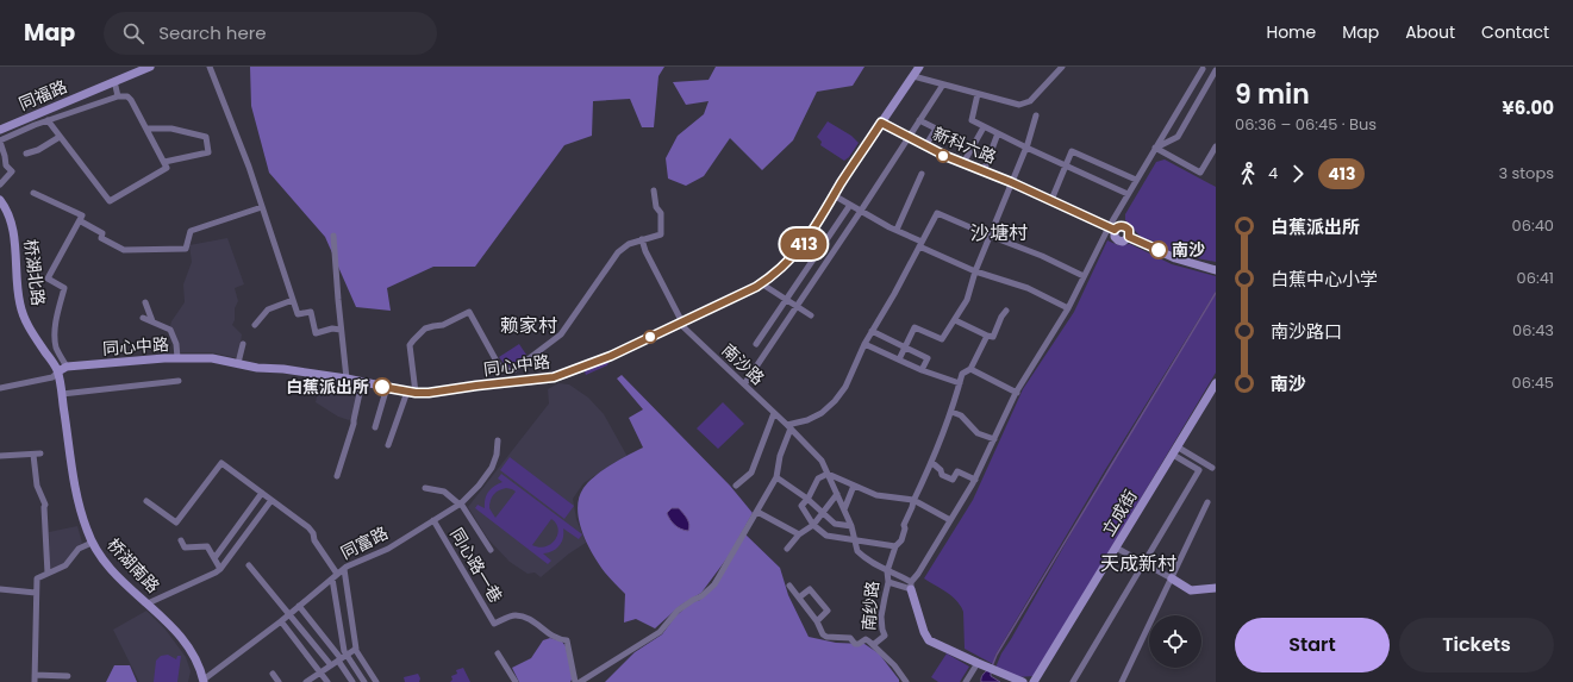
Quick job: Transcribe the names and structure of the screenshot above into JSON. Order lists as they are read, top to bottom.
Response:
{
  "streets": {
    "street": [
      "同福路",
      "新科六路",
      "桥湖北路",
      "同心中路",
      "南沙路",
      "立成街",
      "同富路",
      "桥湖南路",
      "同心路一巷",
      "南纱路"
    ]
  },
  "crossings": [
    ["新科六路", "同心中路"],
    ["桥湖北路", "同心中路"],
    ["桥湖北路", "桥湖南路"],
    ["同心中路", "南沙路"],
    ["同心中路", "桥湖南路"],
    ["同富路", "桥湖南路"],
    ["同富路", "同心路一巷"]
  ],
  "districts": ["沙塘村", "赖家村", "天成新村"],
  "places": ["南沙", "白蕉派出所"],
  "lines": ["bus line 413"],
  "page": {
    "header": "Map",
    "search": "Search here",
    "nav": [
      "Home",
      "Map",
      "About",
      "Contact"
    ],
    "on_map": "413",
    "heading": ["9 min", "06:36 – 06:45 · Bus", "¥6.00"],
    "legs": ["4", "413", "3 stops"],
    "list": [
      {
        "name": "白蕉派出所",
        "value": "06:40"
      },
      {
        "name": "白蕉中心小学",
        "value": "06:41"
      },
      {
        "name": "南沙路口",
        "value": "06:43"
      },
      {
        "name": "南沙",
        "value": "06:45"
      }
    ],
    "buttons": ["Start", "Tickets"]
  }
}
